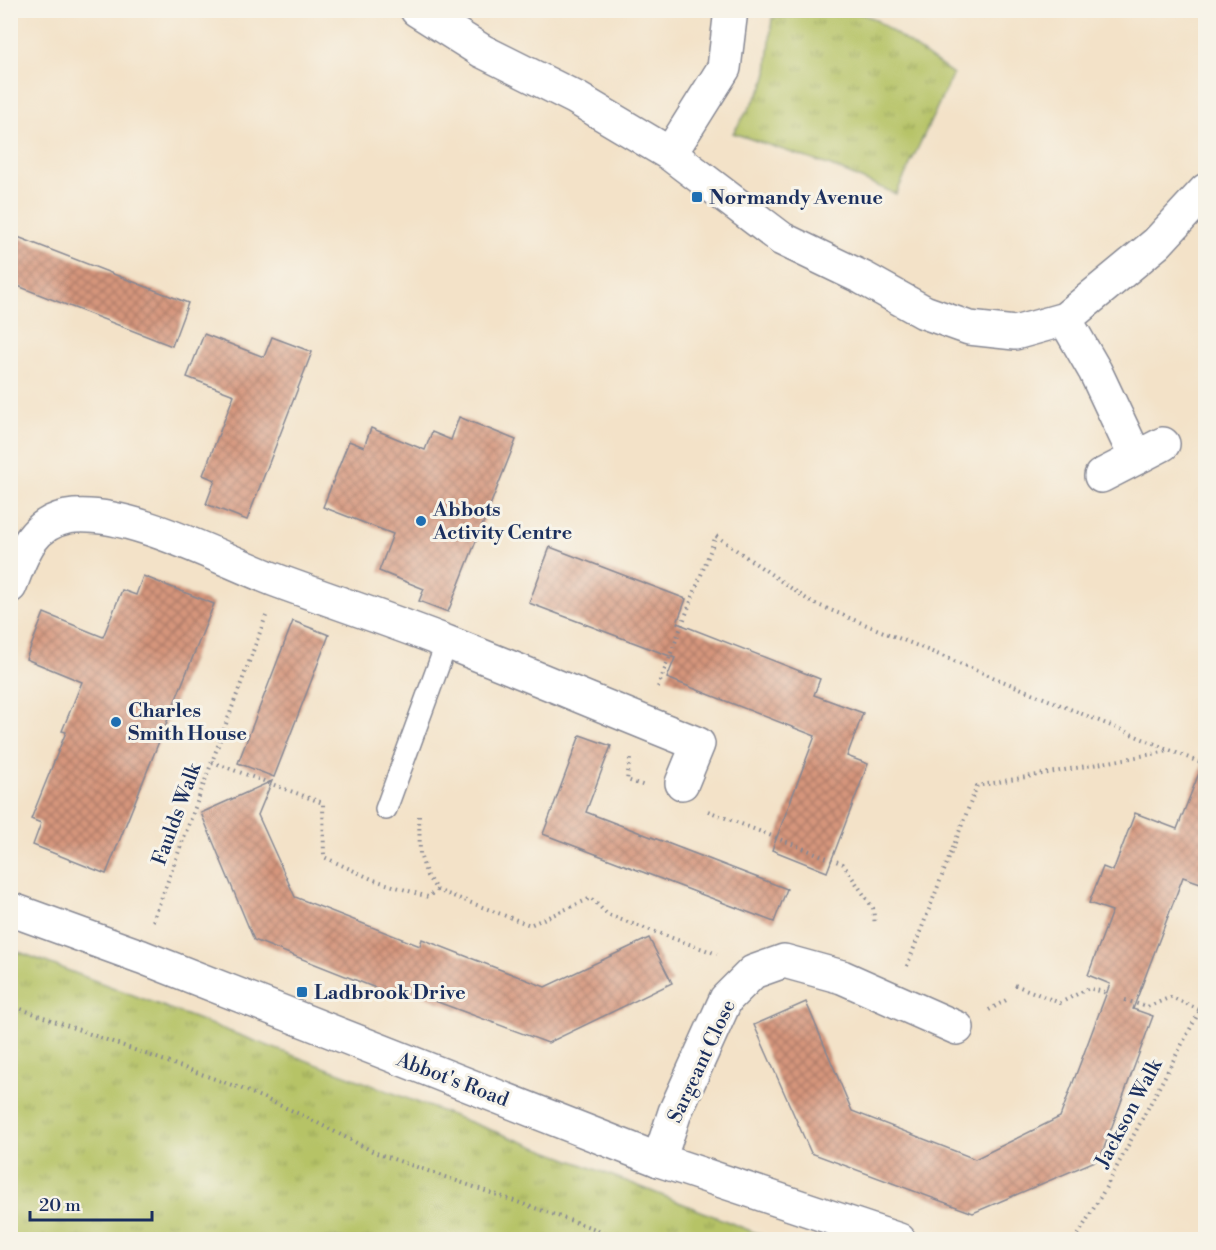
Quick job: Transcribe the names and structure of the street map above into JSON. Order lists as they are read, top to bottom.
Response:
{
  "streets": {
    "street": ["Sargeant Close", "Abbot's Road"],
    "path": ["Faulds Walk", "Jackson Walk"]
  },
  "crossings": [
    ["Faulds Walk", "Abbot's Road"],
    ["Sargeant Close", "Abbot's Road"]
  ],
  "places": {
    "transit": ["Normandy Avenue", "Ladbrook Drive"],
    "other": ["Abbots Activity Centre", "Charles Smith House"]
  },
  "scale_bar": "20 m"
}
